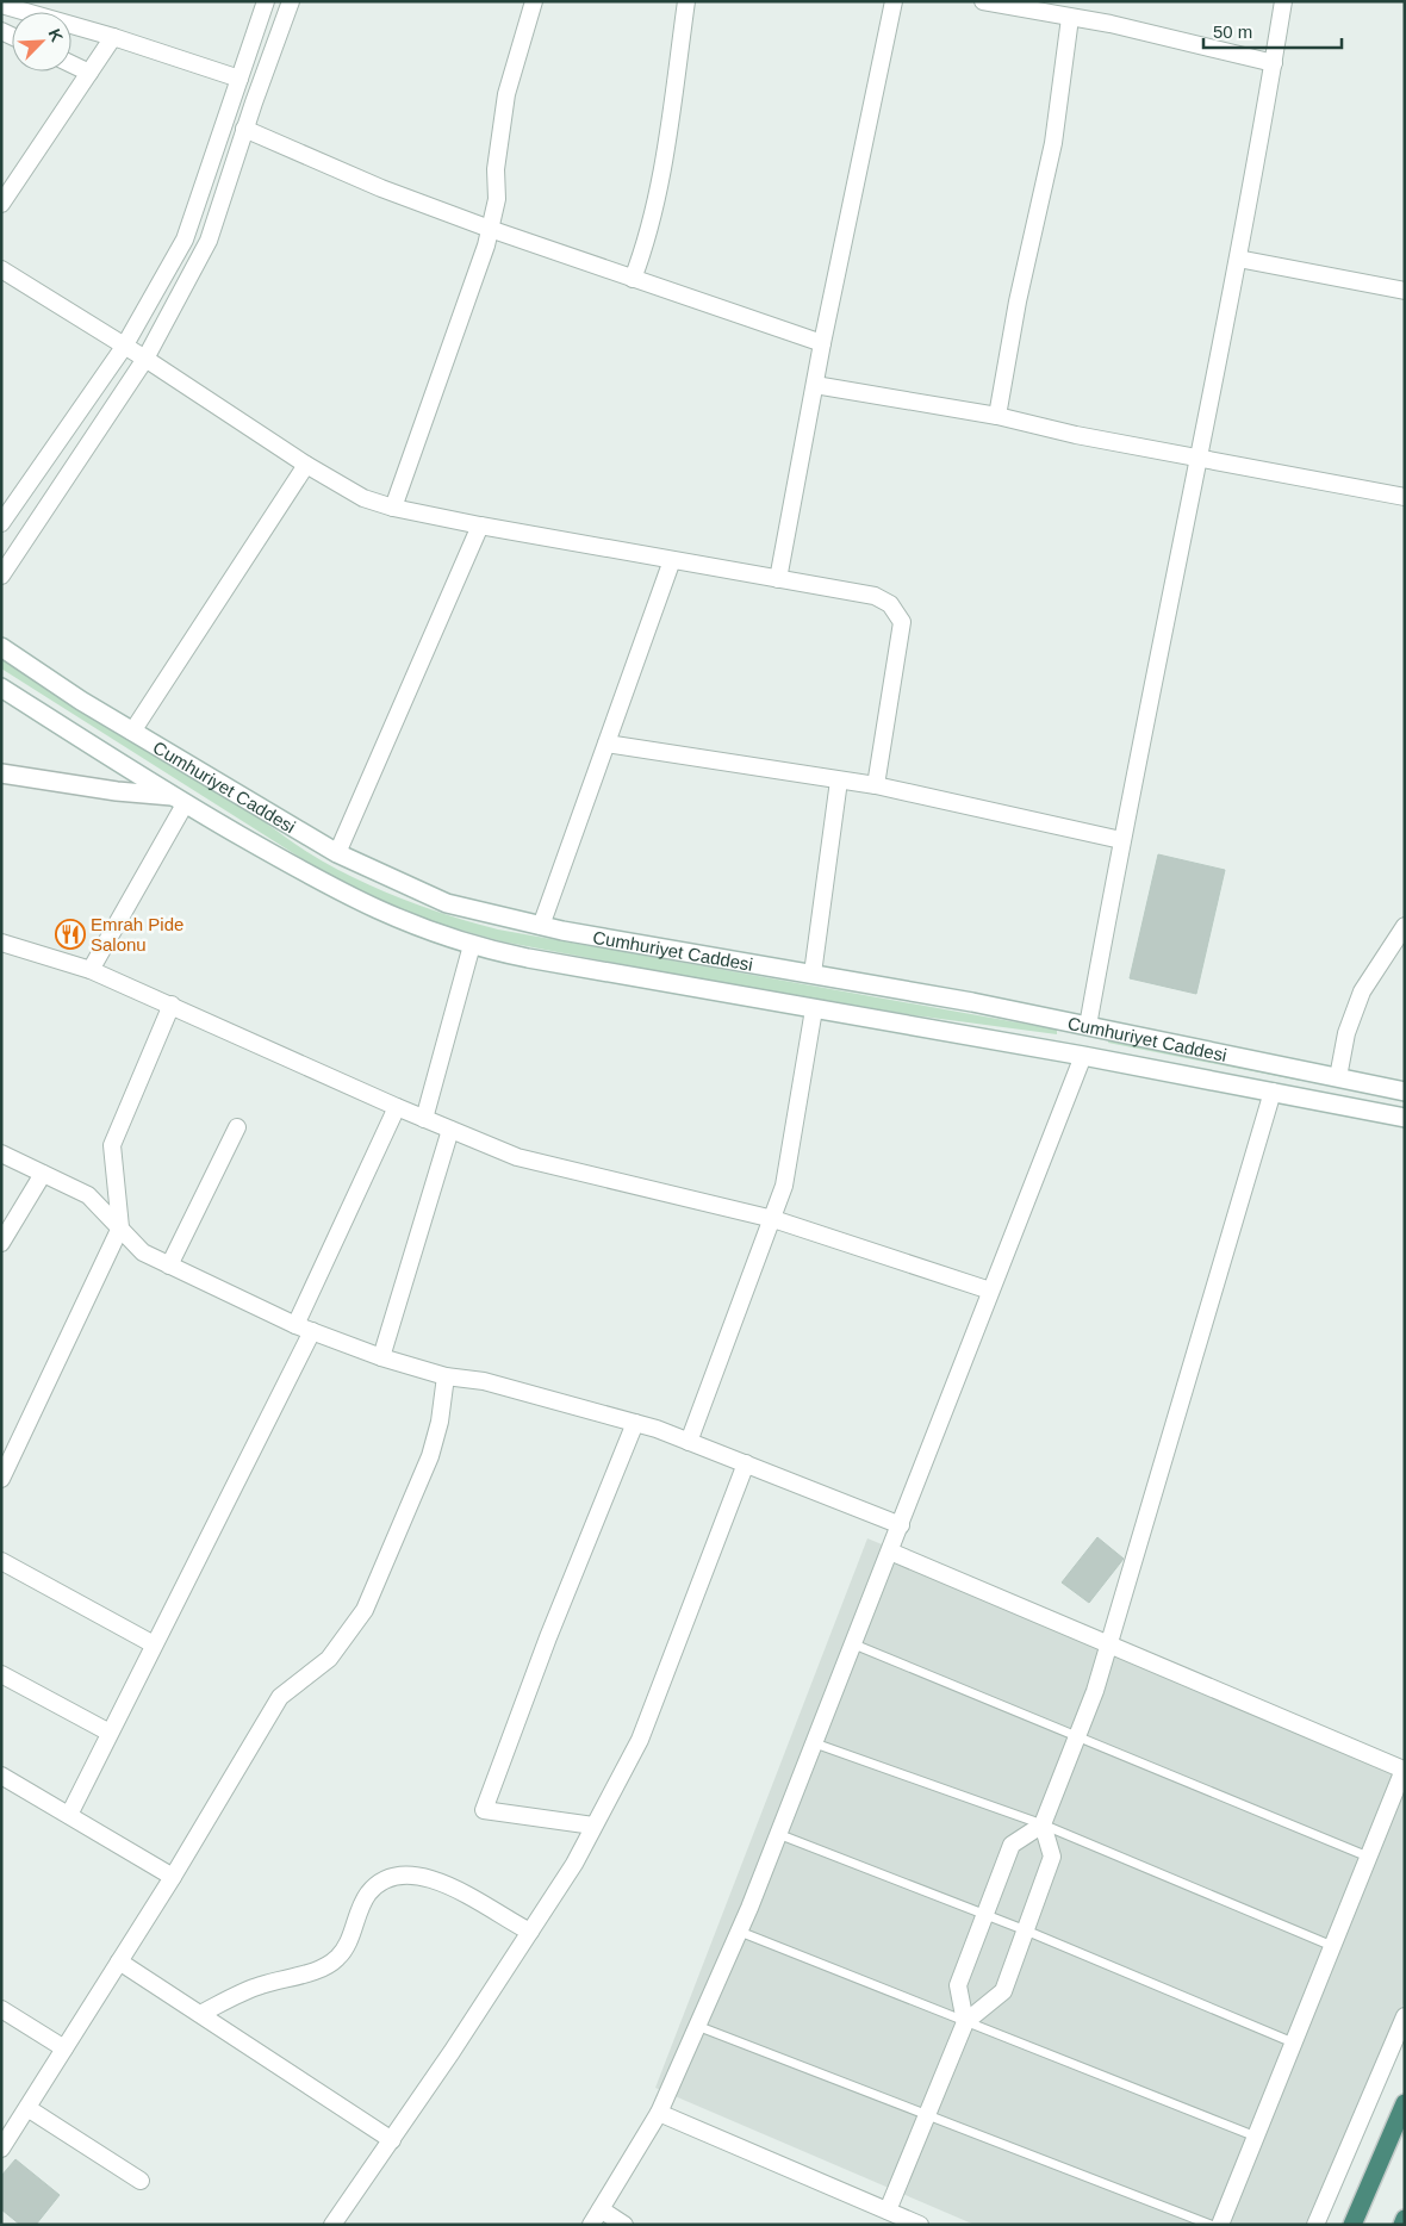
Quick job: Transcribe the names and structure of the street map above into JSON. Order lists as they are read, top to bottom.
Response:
{
  "streets": {
    "main road": ["Cumhuriyet Caddesi"]
  },
  "places": {
    "restaurant": ["Emrah Pide Salonu"]
  },
  "scale_bar": "50 m",
  "north": "top right"
}
